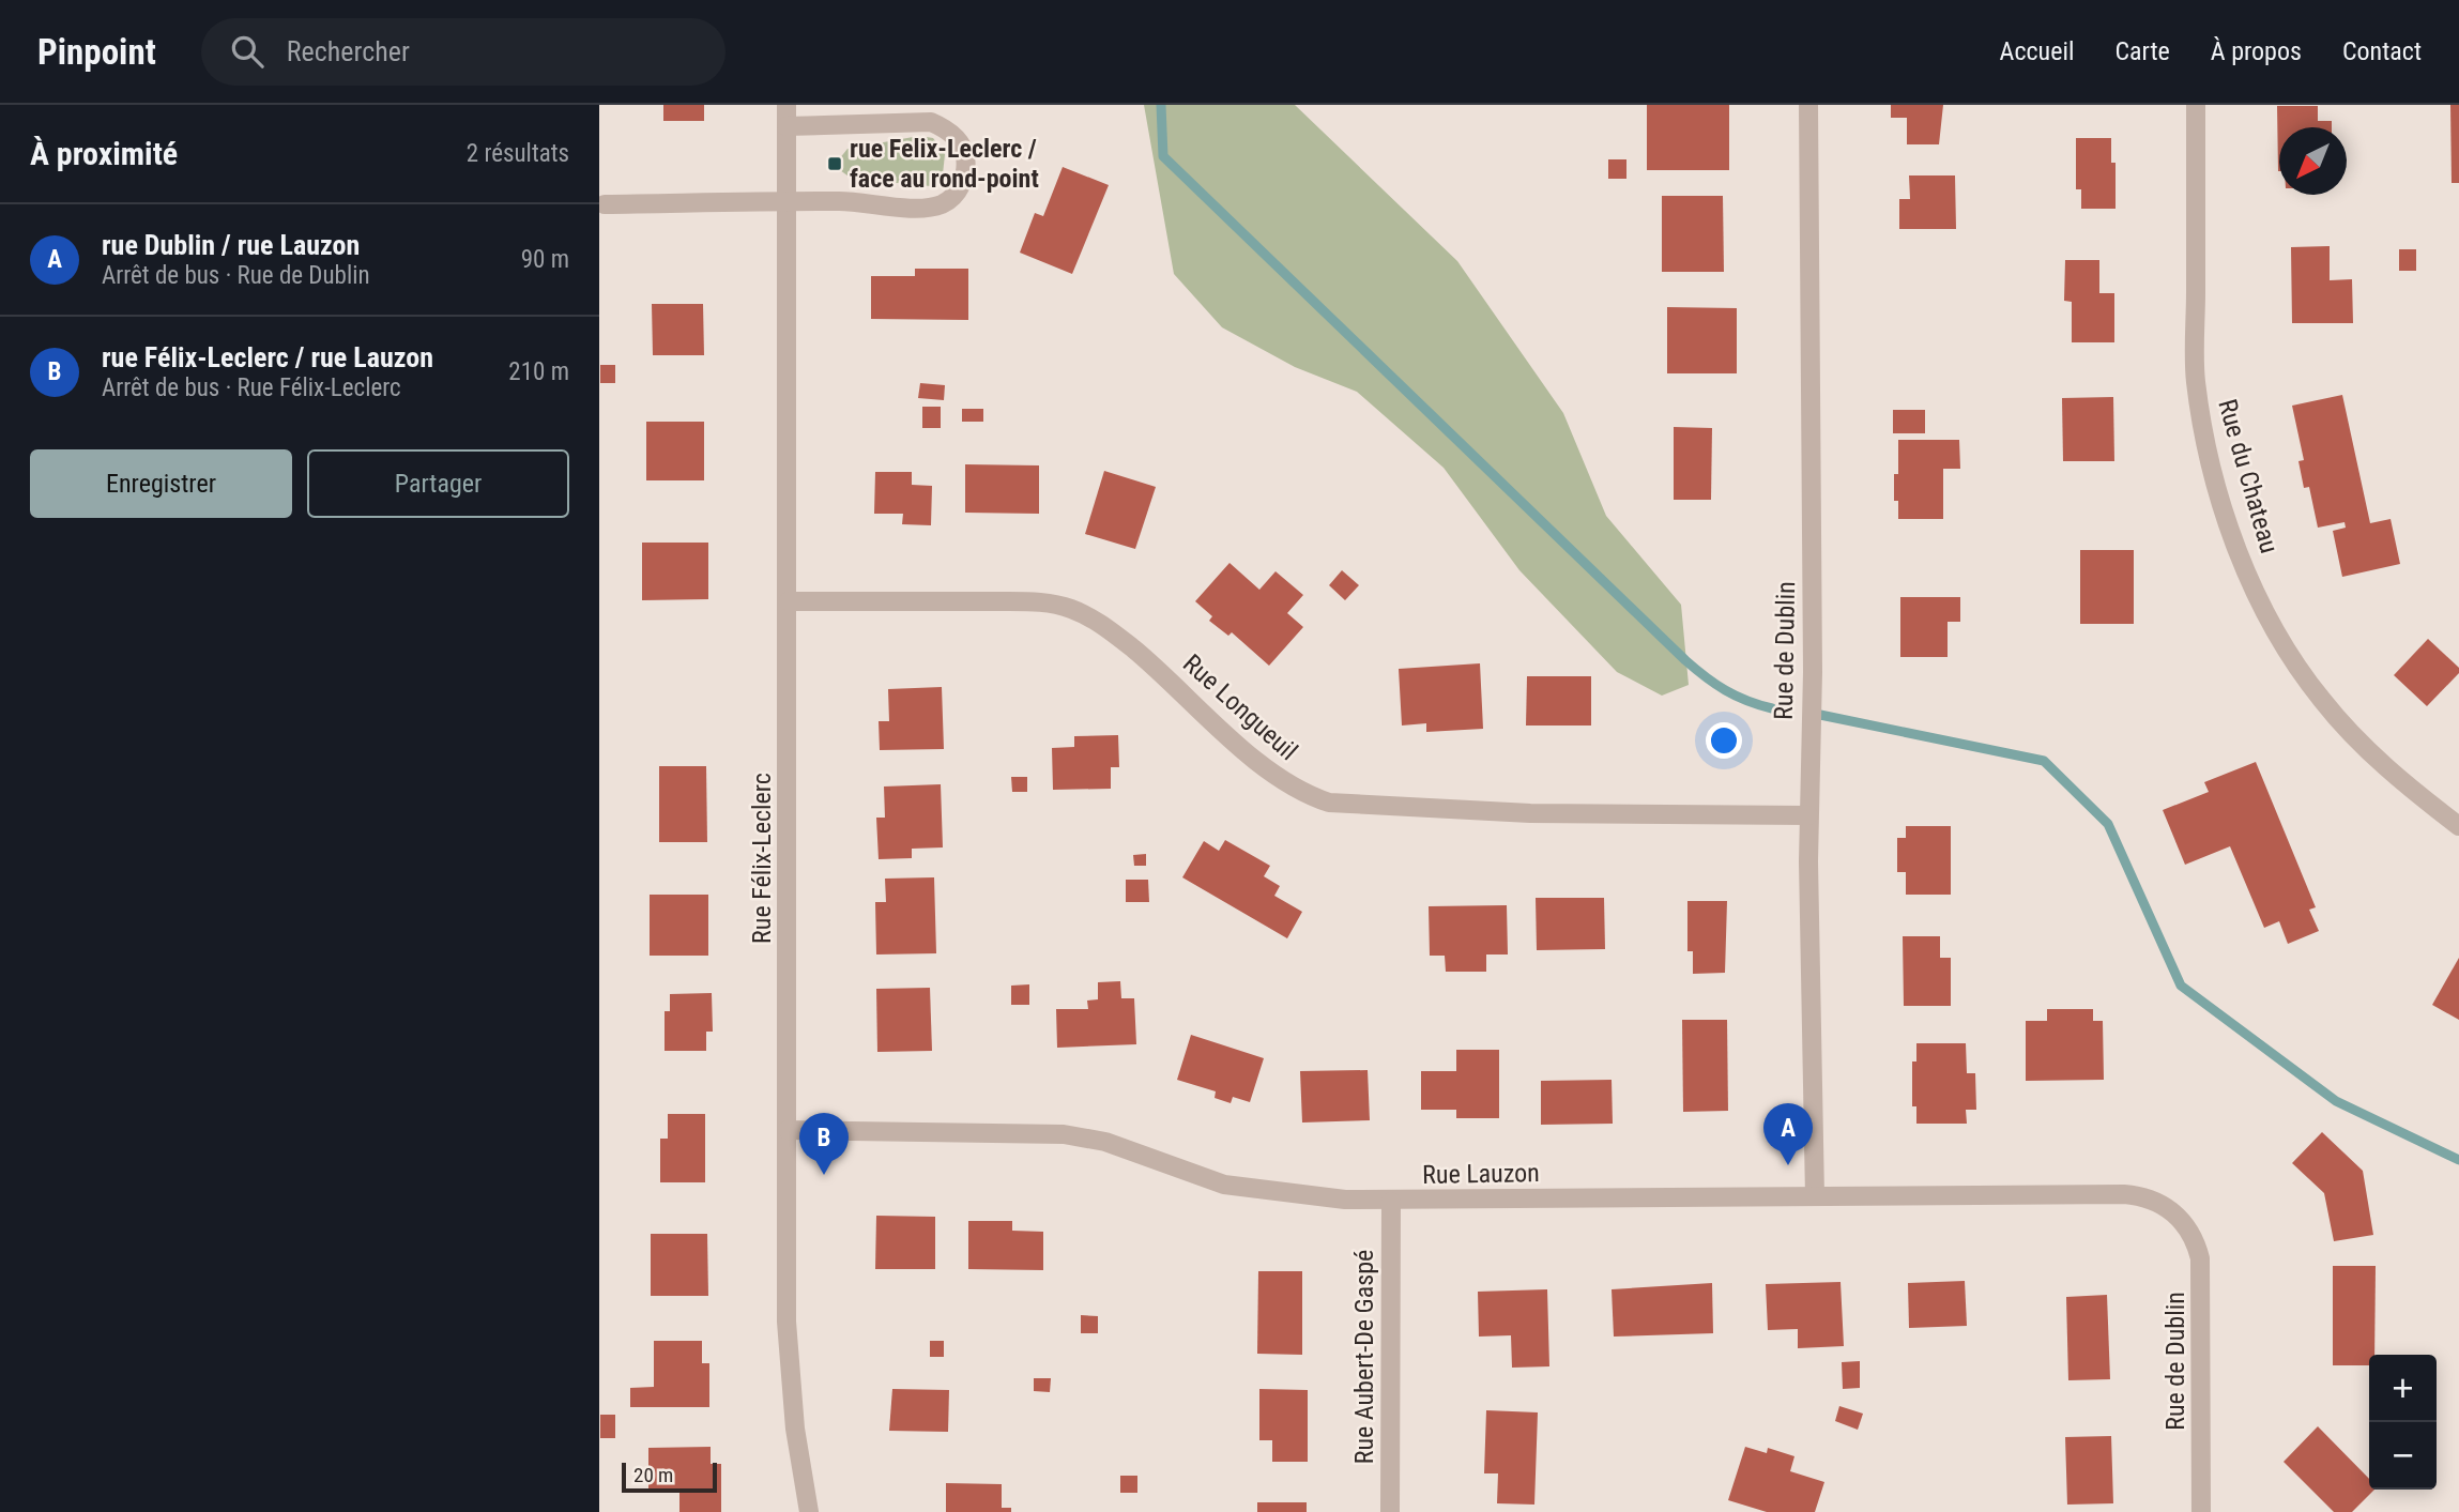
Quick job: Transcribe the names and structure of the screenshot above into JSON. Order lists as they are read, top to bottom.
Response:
{
  "streets": {
    "street": [
      "Rue du Chateau",
      "Rue de Dublin",
      "Rue Longueuil",
      "Rue Félix-Leclerc",
      "Rue Lauzon",
      "Rue Aubert-De Gaspé"
    ]
  },
  "crossings": [
    ["Rue de Dublin", "Rue Longueuil"],
    ["Rue de Dublin", "Rue Lauzon"],
    ["Rue Longueuil", "Rue Félix-Leclerc"],
    ["Rue Félix-Leclerc", "Rue Lauzon"],
    ["Rue Lauzon", "Rue Aubert-De Gaspé"]
  ],
  "places": {
    "transit": ["rue Felix-Leclerc / face au rond-point"]
  },
  "scale_bar": "20 m",
  "north": "bottom left",
  "page": {
    "header": "Pinpoint",
    "search": "Rechercher",
    "nav": [
      "Accueil",
      "Carte",
      "À propos",
      "Contact"
    ],
    "heading": ["À proximité", "2 résultats"],
    "list": [
      {
        "mark": "A",
        "name": "rue Dublin / rue Lauzon",
        "note": "Arrêt de bus · Rue de Dublin",
        "value": "90 m"
      },
      {
        "mark": "B",
        "name": "rue Félix-Leclerc / rue Lauzon",
        "note": "Arrêt de bus · Rue Félix-Leclerc",
        "value": "210 m"
      }
    ],
    "buttons": ["Enregistrer", "Partager"],
    "pins": ["A", "B"],
    "map_buttons": ["+", "−"],
    "scale": "20 m"
  }
}
